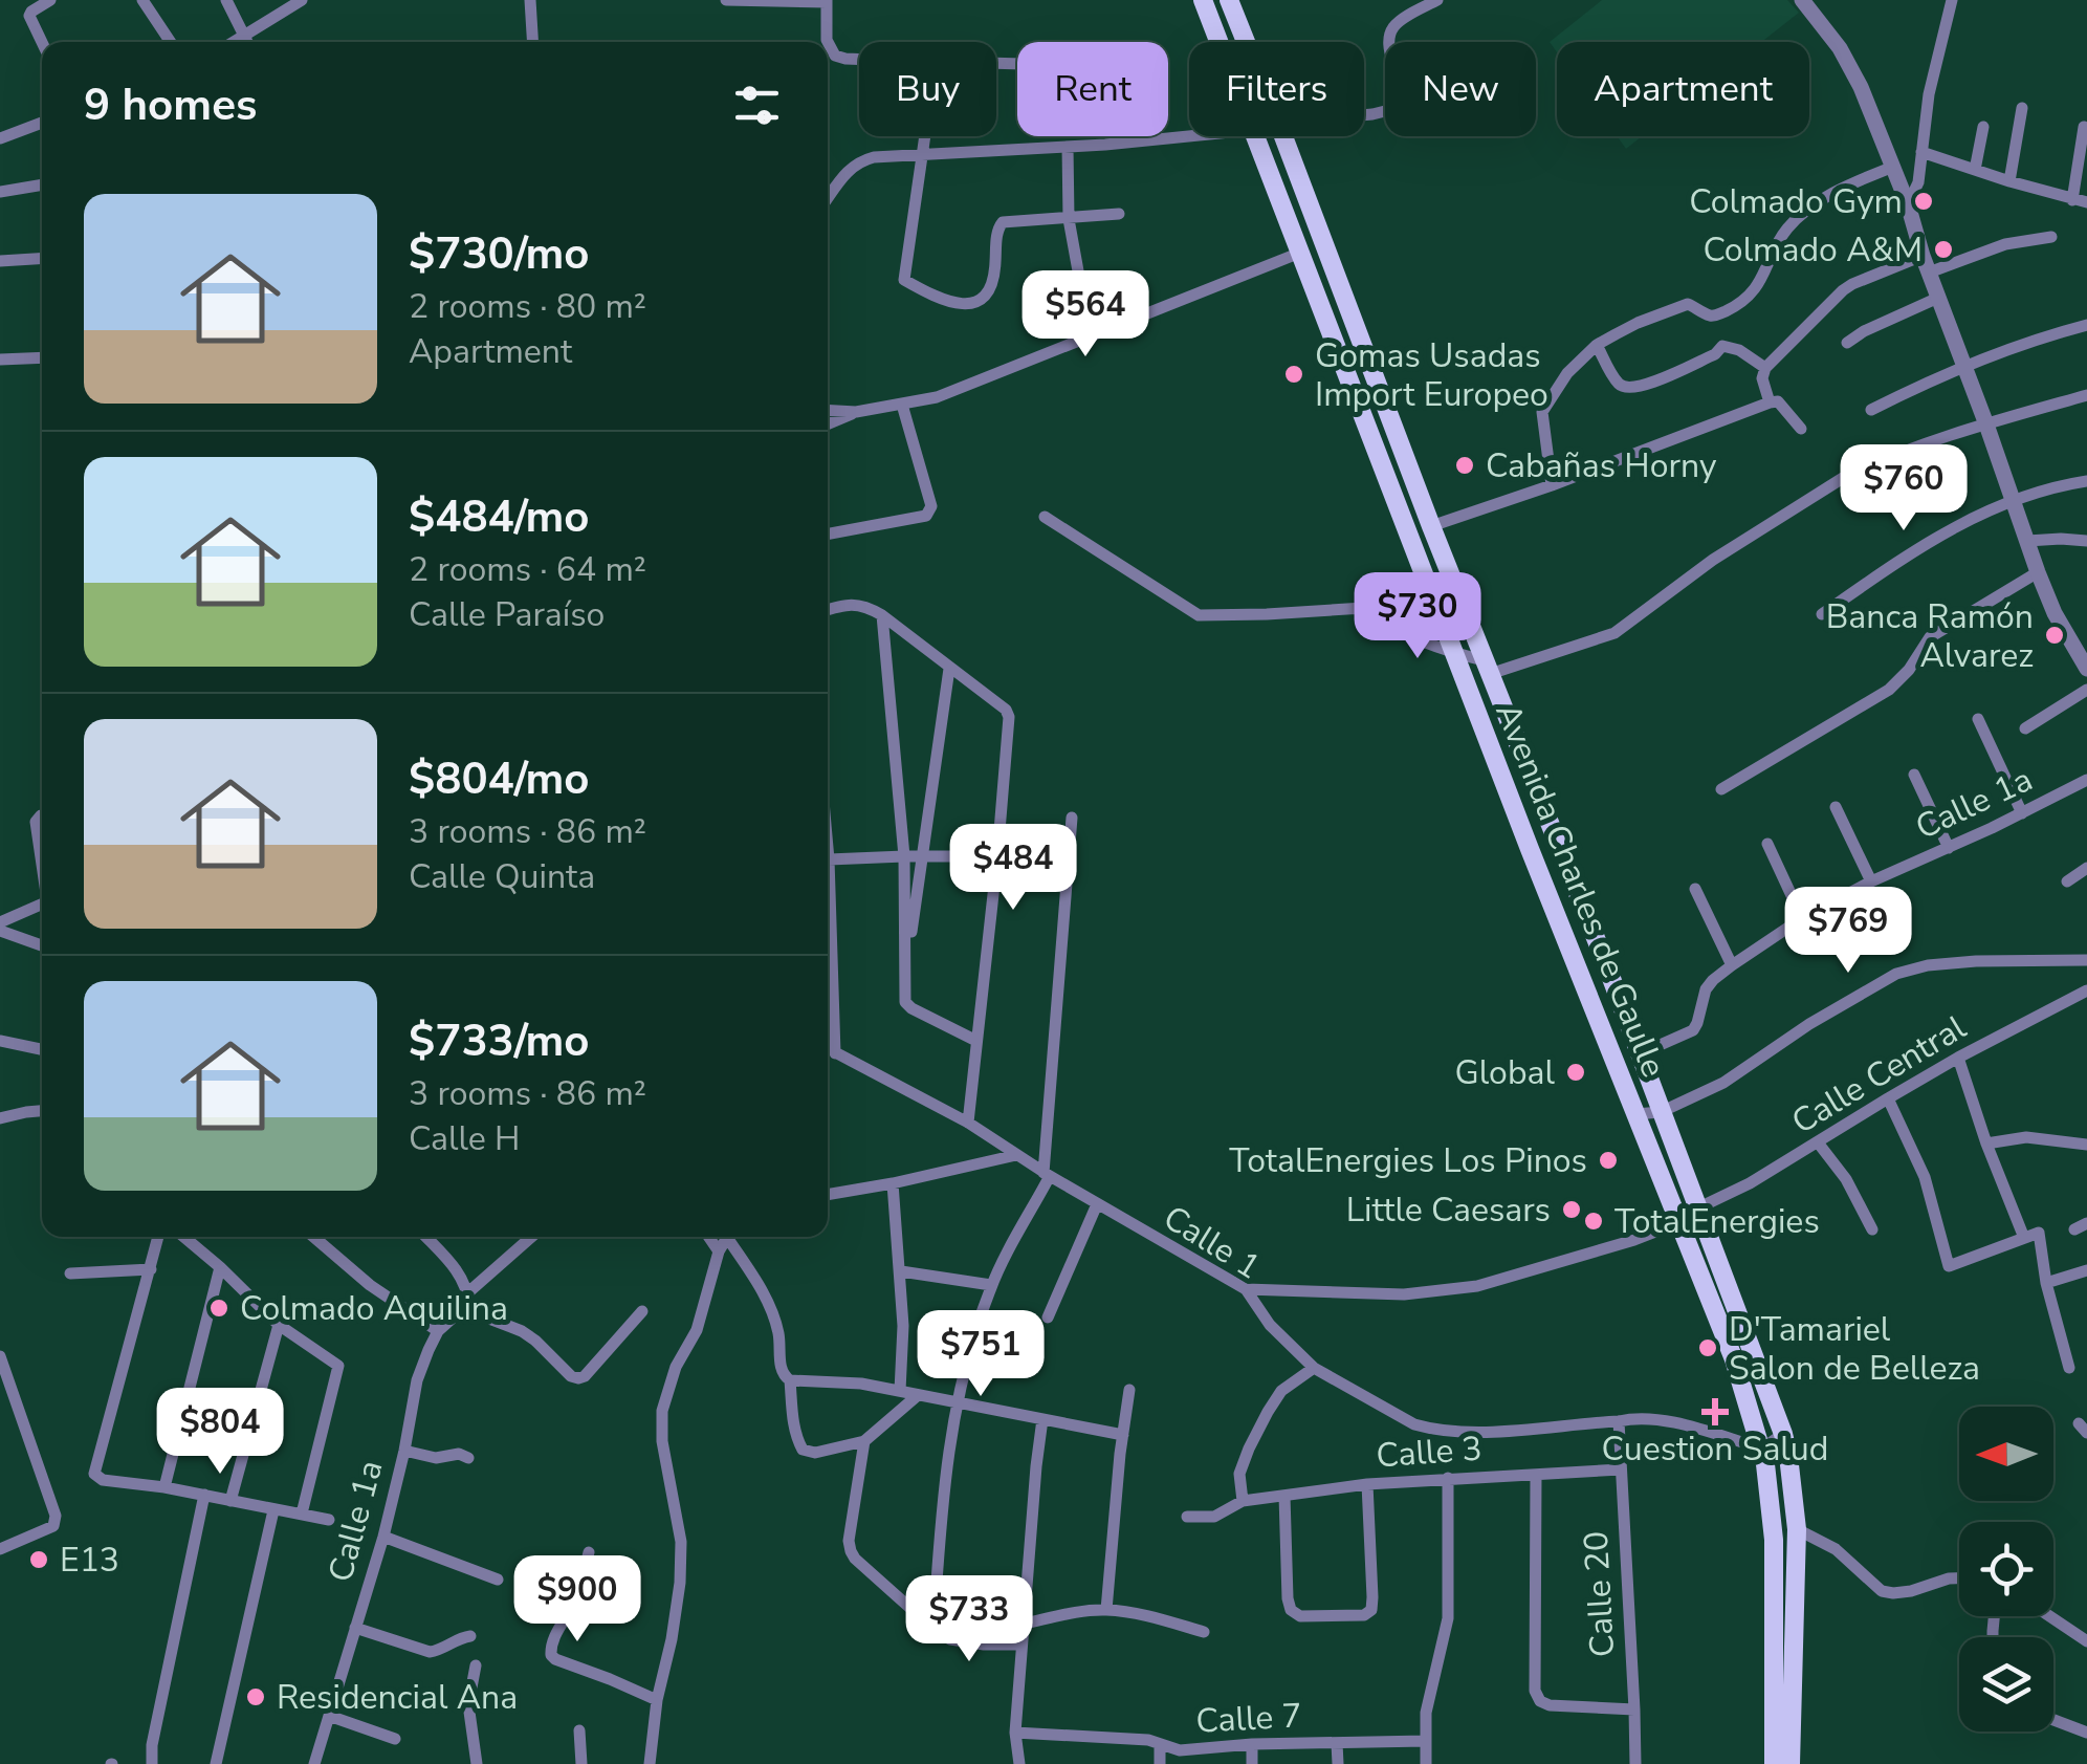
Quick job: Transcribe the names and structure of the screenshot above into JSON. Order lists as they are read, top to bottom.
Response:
{
  "streets": {
    "main road": ["Avenida Charles de Gaulle"],
    "street": [
      "Calle 1a",
      "Calle Central",
      "Calle 1",
      "Calle 3",
      "Calle 20",
      "Calle 7"
    ]
  },
  "crossings": [
    ["Calle 1a", "Avenida Charles de Gaulle"],
    ["Avenida Charles de Gaulle", "Calle Central"],
    ["Avenida Charles de Gaulle", "Calle 1"],
    ["Calle Central", "Calle 1"],
    ["Calle 1", "Calle 20"],
    ["Calle 3", "Calle 20"]
  ],
  "places": {
    "other": [
      "Colmado Gym",
      "Colmado A&M",
      "Gomas Usadas Import Europeo",
      "Cabañas Horny",
      "Banca Ramón Alvarez",
      "Global",
      "TotalEnergies Los Pinos",
      "Little Caesars",
      "TotalEnergies",
      "Colmado Aquilina",
      "D'Tamariel Salon de Belleza",
      "E13",
      "Residencial Ana"
    ],
    "health": ["Cuestion Salud"]
  },
  "north": "left",
  "page": {
    "chip": [
      "Buy",
      "Rent",
      "Filters",
      "New",
      "Apartment"
    ],
    "heading": "9 homes",
    "list": [
      {
        "name": "$730/mo",
        "note": "2 rooms · 80 m² · Apartment"
      },
      {
        "name": "$484/mo",
        "note": "2 rooms · 64 m² · Calle Paraíso"
      },
      {
        "name": "$804/mo",
        "note": "3 rooms · 86 m² · Calle Quinta"
      },
      {
        "name": "$733/mo",
        "note": "3 rooms · 86 m² · Calle H"
      }
    ],
    "price": [
      "$564",
      "$760",
      "$730",
      "$484",
      "$769",
      "$751",
      "$804",
      "$900",
      "$733"
    ]
  }
}
